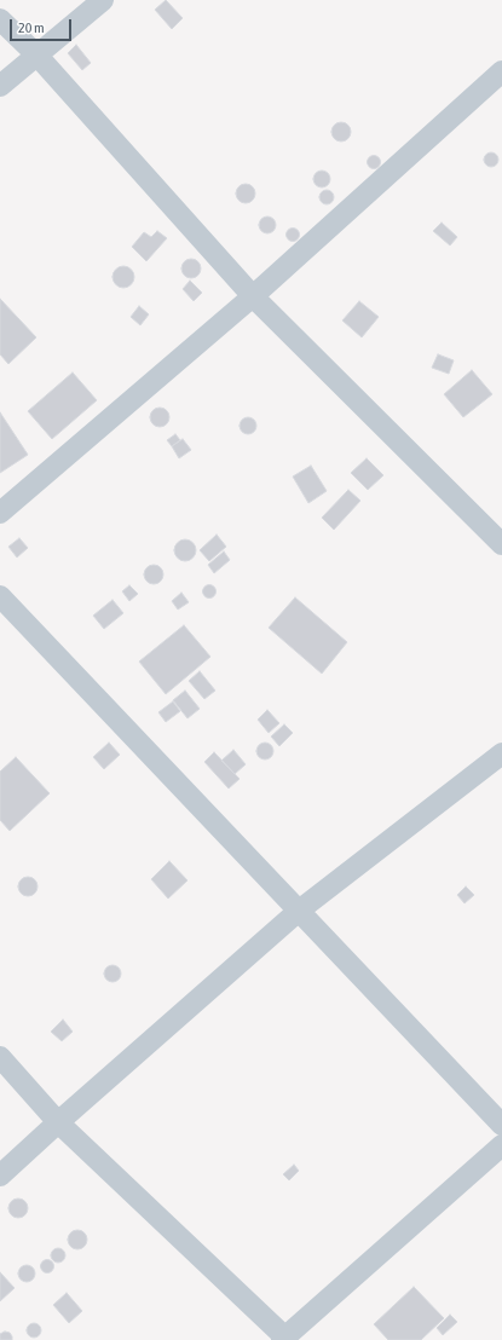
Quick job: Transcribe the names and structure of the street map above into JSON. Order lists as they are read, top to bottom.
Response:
{
  "scale_bar": "20 m"
}
